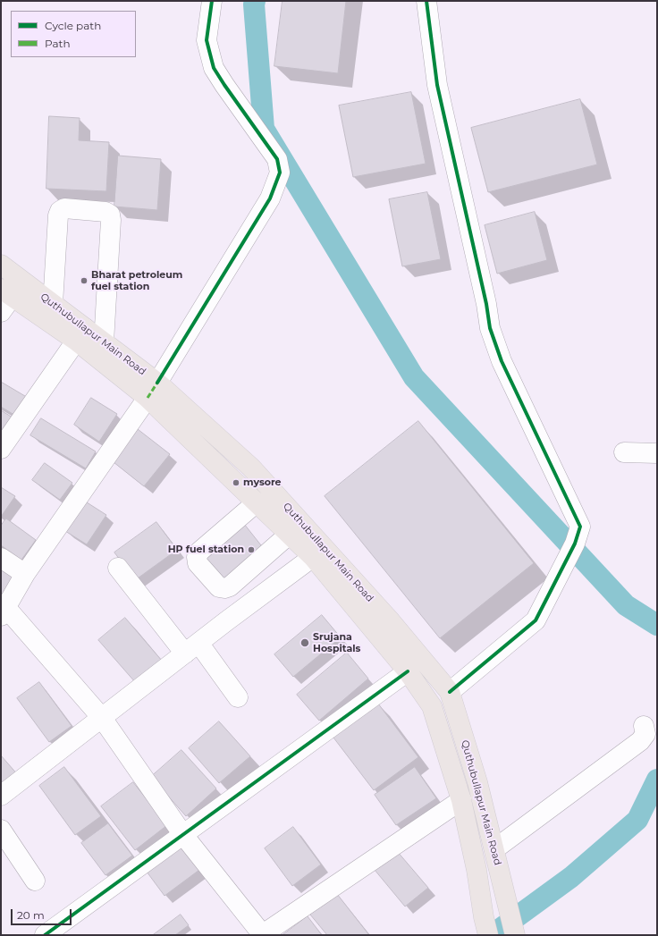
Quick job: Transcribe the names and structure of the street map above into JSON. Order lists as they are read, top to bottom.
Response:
{
  "streets": {
    "main road": ["Quthubullapur Main Road"]
  },
  "places": [
    "Bharat petroleum fuel station",
    "mysore",
    "HP fuel station",
    "Srujana Hospitals"
  ],
  "legend": ["Cycle path", "Path"],
  "scale_bar": "20 m"
}
